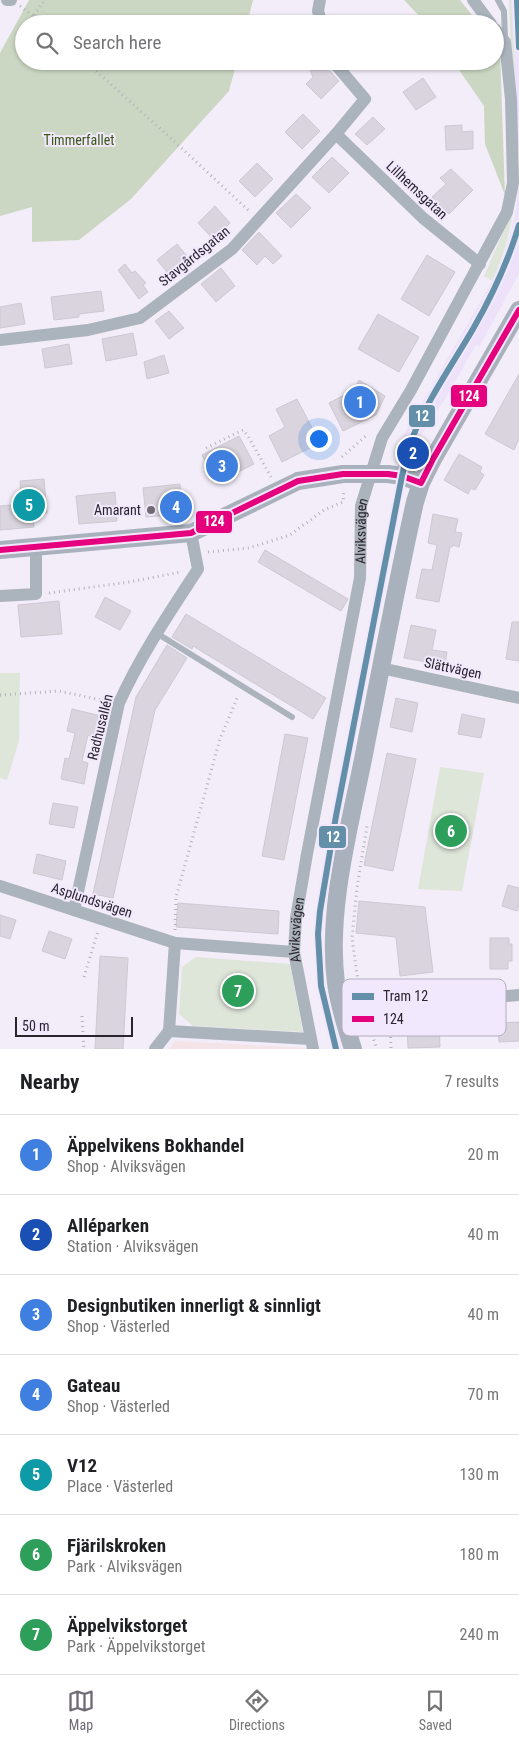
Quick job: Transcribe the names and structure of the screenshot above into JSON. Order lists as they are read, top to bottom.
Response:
{
  "streets": {
    "street": [
      "Lillhemsgatan",
      "Stavgårdsgatan",
      "Alviksvägen",
      "Slättvägen",
      "Radhusallén",
      "Asplundsvägen"
    ]
  },
  "crossings": [
    ["Lillhemsgatan", "Stavgårdsgatan"],
    ["Lillhemsgatan", "Alviksvägen"],
    ["Alviksvägen", "Asplundsvägen"],
    ["Radhusallén", "Asplundsvägen"]
  ],
  "parks": ["Timmerfallet"],
  "places": ["Amarant"],
  "lines": ["tram line 12", "transit line 124"],
  "legend": ["Tram 12", "124"],
  "scale_bar": "50 m",
  "page": {
    "search": "Search here",
    "pins": [
      "1",
      "2",
      "3",
      "5",
      "4",
      "6",
      "7"
    ],
    "scale": "50 m",
    "heading": ["Nearby", "7 results"],
    "list": [
      {
        "mark": "1",
        "name": "Äppelvikens Bokhandel",
        "note": "Shop · Alviksvägen",
        "value": "20 m"
      },
      {
        "mark": "2",
        "name": "Alléparken",
        "note": "Station · Alviksvägen",
        "value": "40 m"
      },
      {
        "mark": "3",
        "name": "Designbutiken innerligt & sinnligt",
        "note": "Shop · Västerled",
        "value": "40 m"
      },
      {
        "mark": "4",
        "name": "Gateau",
        "note": "Shop · Västerled",
        "value": "70 m"
      },
      {
        "mark": "5",
        "name": "V12",
        "note": "Place · Västerled",
        "value": "130 m"
      },
      {
        "mark": "6",
        "name": "Fjärilskroken",
        "note": "Park · Alviksvägen",
        "value": "180 m"
      },
      {
        "mark": "7",
        "name": "Äppelvikstorget",
        "note": "Park · Äppelvikstorget",
        "value": "240 m"
      }
    ],
    "nav": ["Map", "Directions", "Saved"]
  }
}
